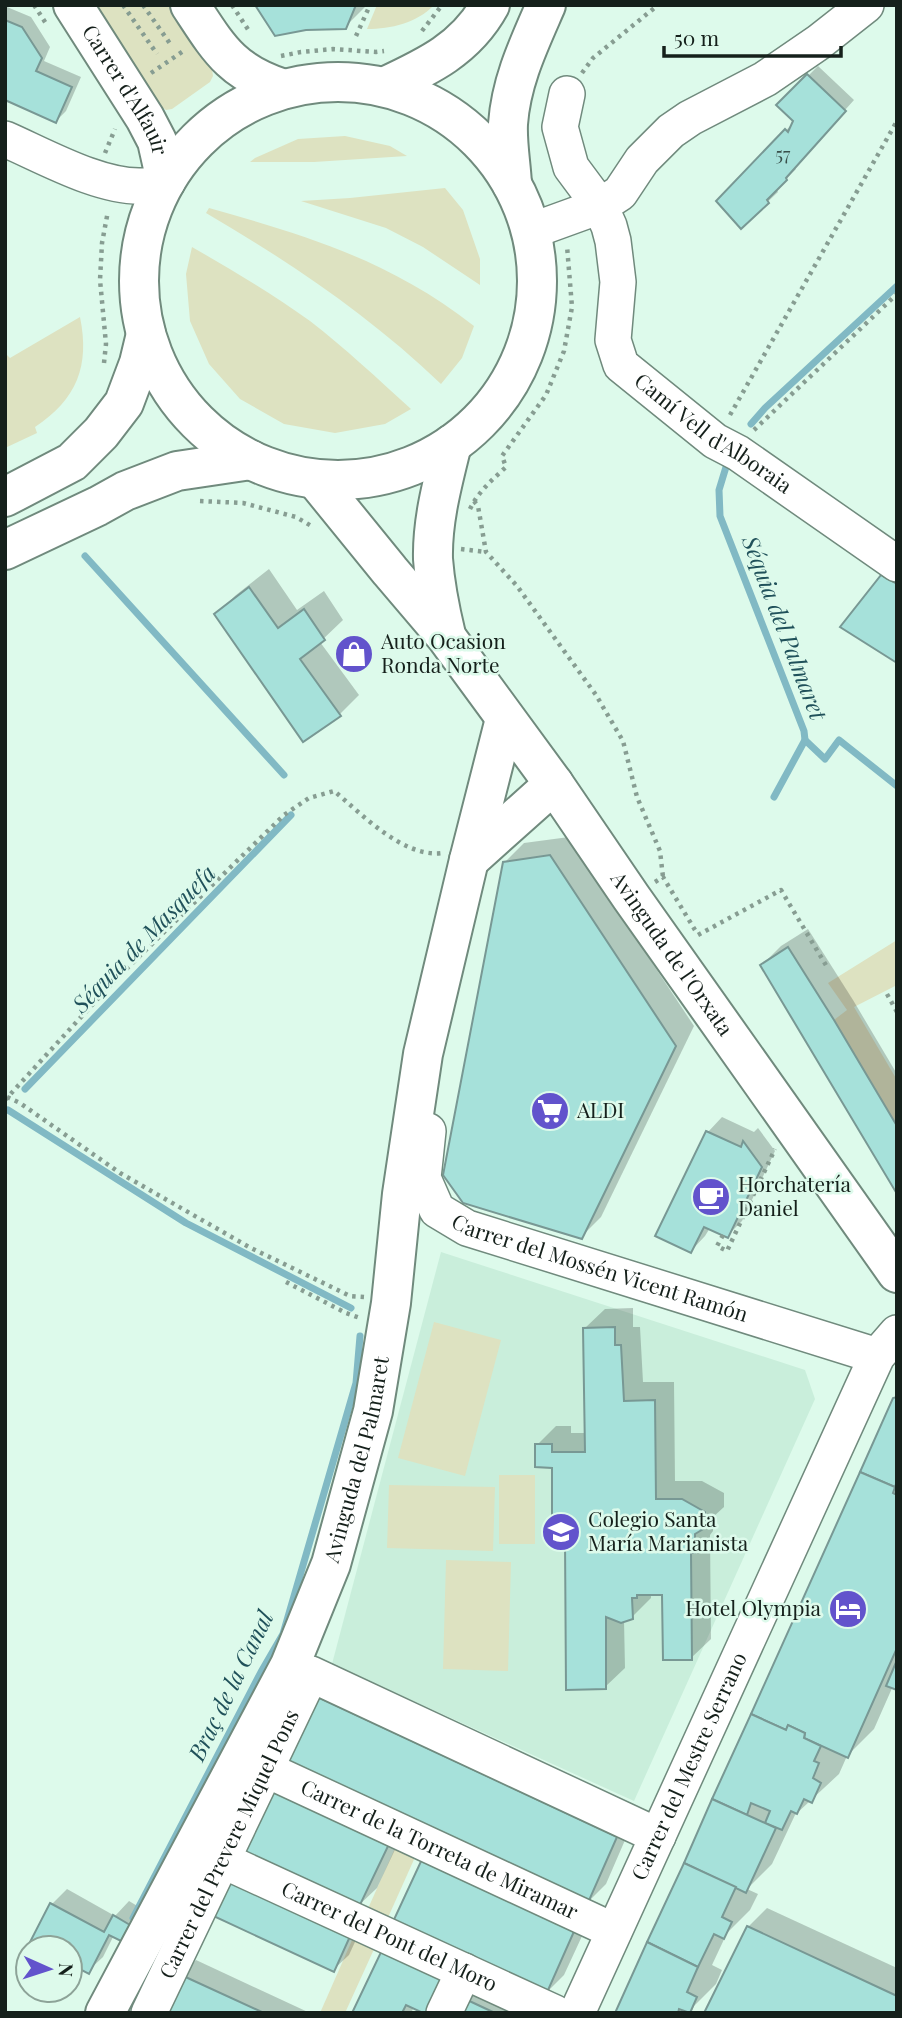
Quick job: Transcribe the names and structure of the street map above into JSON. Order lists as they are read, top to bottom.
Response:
{
  "streets": {
    "main road": ["Carrer d'Alfauir", "Avinguda de l'Orxata", "Avinguda del Palmaret"],
    "street": [
      "Camí Vell d'Alboraia",
      "Carrer del Mossén Vicent Ramón",
      "Carrer del Mestre Serrano",
      "Carrer del Prevere Miquel Pons",
      "Carrer de la Torreta de Miramar",
      "Carrer del Pont del Moro"
    ]
  },
  "crossings": [
    ["Avinguda de l'Orxata", "Avinguda del Palmaret"],
    ["Carrer del Mossén Vicent Ramón", "Avinguda del Palmaret"],
    ["Carrer del Mossén Vicent Ramón", "Carrer del Mestre Serrano"],
    ["Carrer del Mestre Serrano", "Carrer del Prevere Miquel Pons"],
    ["Carrer del Mestre Serrano", "Carrer de la Torreta de Miramar"],
    ["Carrer del Prevere Miquel Pons", "Carrer de la Torreta de Miramar"],
    ["Carrer del Prevere Miquel Pons", "Carrer del Pont del Moro"]
  ],
  "water": ["Séquia del Palmaret", "Séquia de Masquefa", "Braç de la Canal"],
  "places": {
    "shop": ["Auto Ocasion Ronda Norte"],
    "supermarket": ["ALDI"],
    "cafe": ["Horchatería Daniel"],
    "school or university": ["Colegio Santa María Marianista"],
    "hotel": ["Hotel Olympia"]
  },
  "house_numbers": ["57"],
  "scale_bar": "50 m",
  "north": "right"
}
